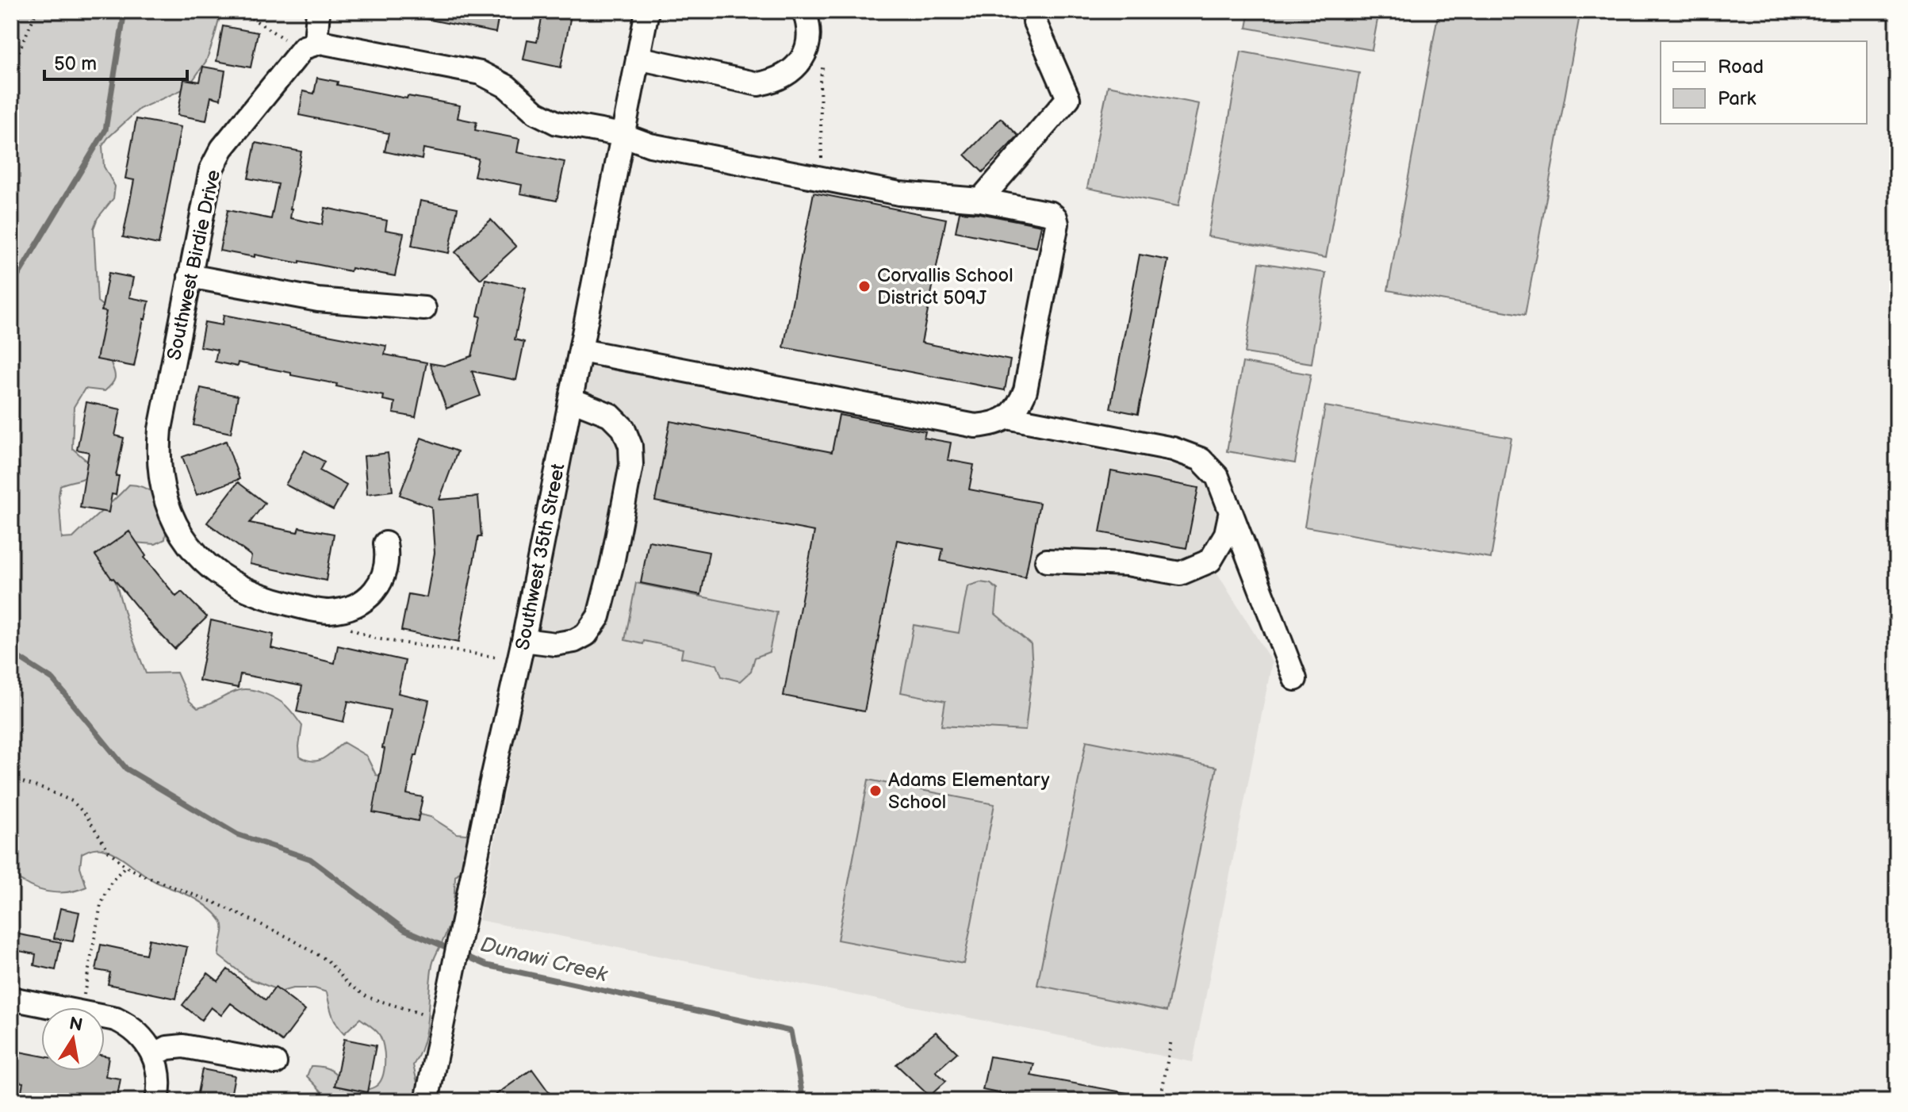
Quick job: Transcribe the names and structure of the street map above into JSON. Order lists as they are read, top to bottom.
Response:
{
  "streets": {
    "street": ["Southwest Birdie Drive", "Southwest 35th Street"]
  },
  "water": ["Dunawi Creek"],
  "places": ["Corvallis School District 509J", "Adams Elementary School"],
  "legend": ["Road", "Park"],
  "scale_bar": "50 m",
  "north": "top"
}
